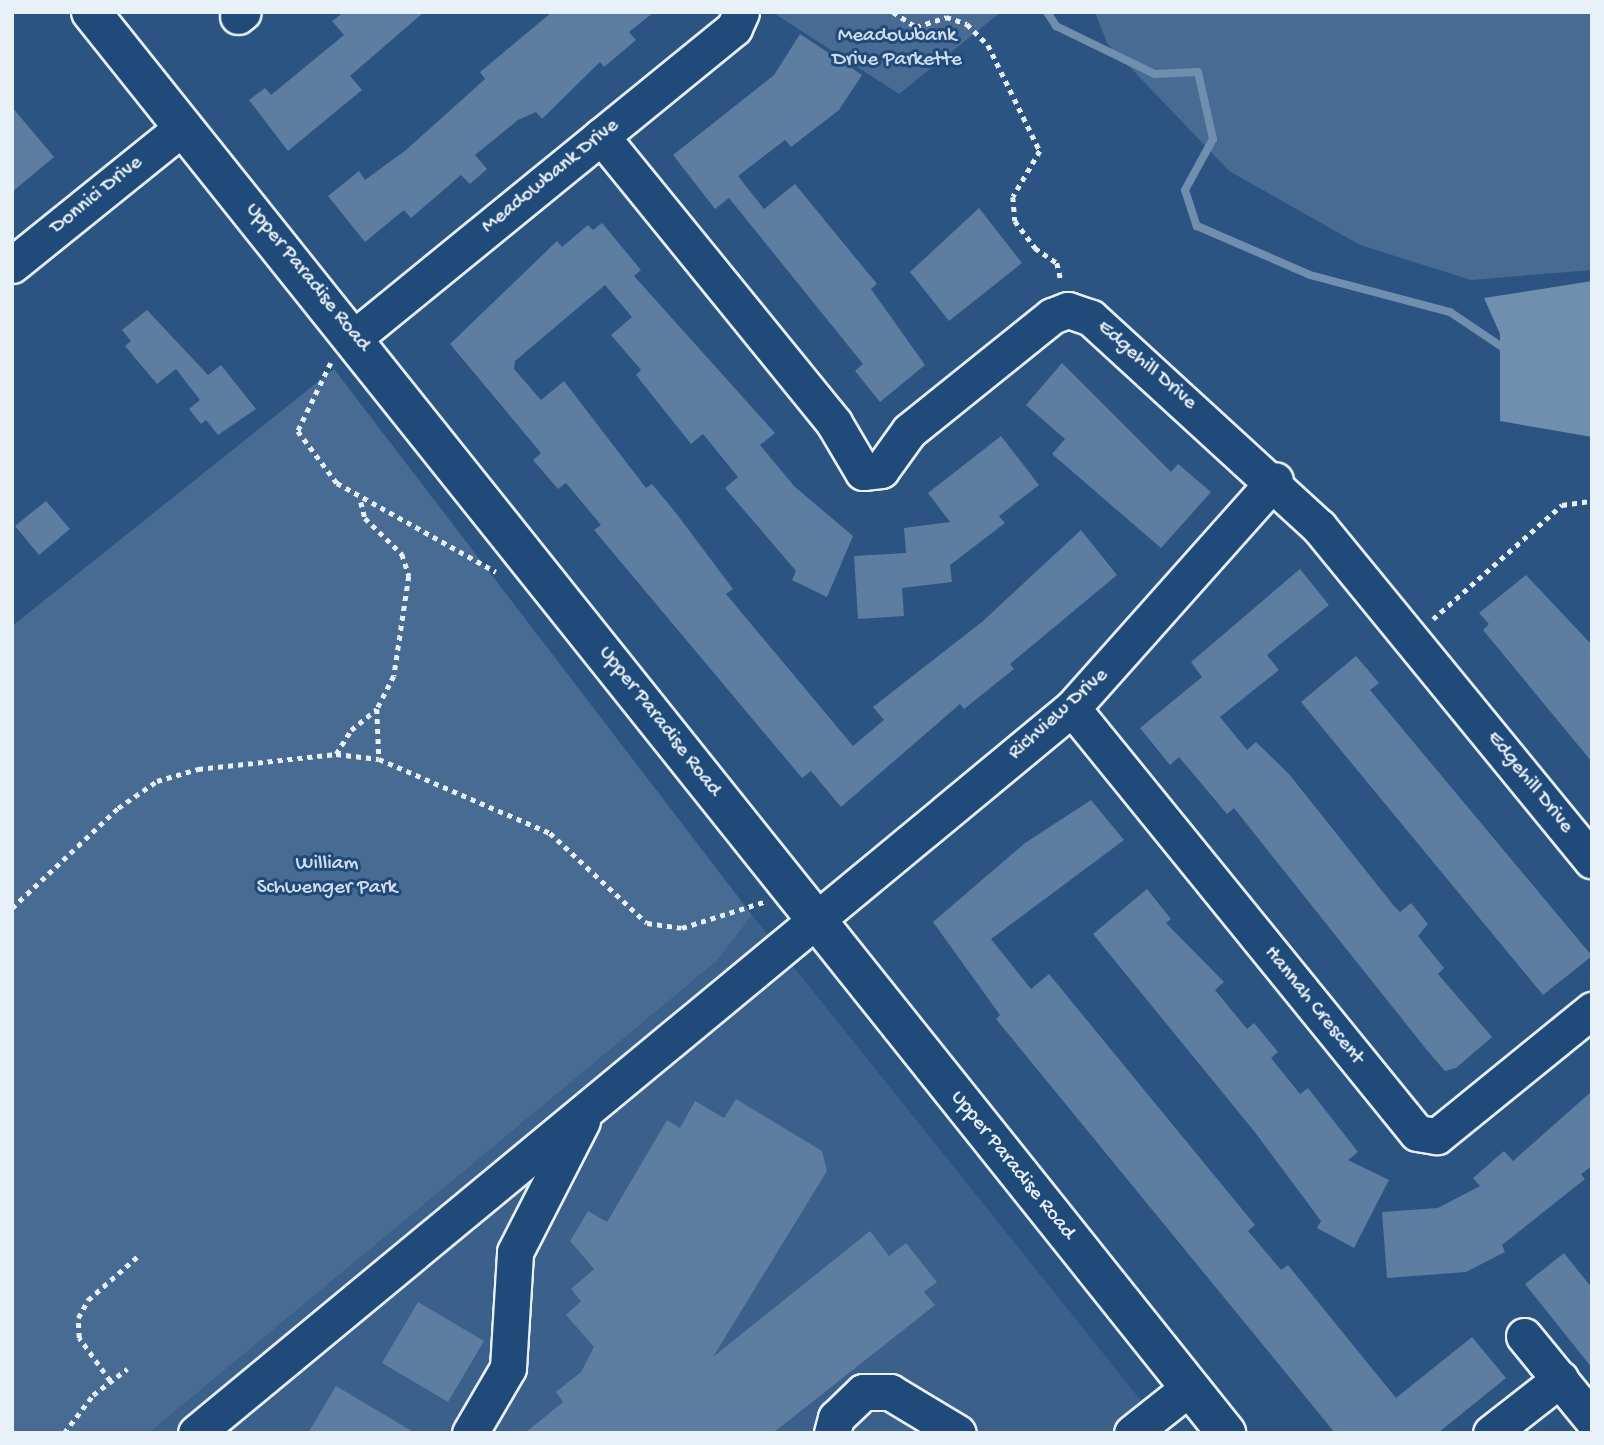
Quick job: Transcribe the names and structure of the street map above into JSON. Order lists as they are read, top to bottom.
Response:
{
  "streets": {
    "main road": ["Upper Paradise Road"],
    "street": [
      "Meadowbank Drive",
      "Donnici Drive",
      "Edgehill Drive",
      "Richview Drive",
      "Hannah Crescent"
    ]
  },
  "crossings": [
    ["Meadowbank Drive", "Upper Paradise Road"],
    ["Donnici Drive", "Upper Paradise Road"],
    ["Upper Paradise Road", "Richview Drive"],
    ["Edgehill Drive", "Richview Drive"],
    ["Richview Drive", "Hannah Crescent"]
  ],
  "parks": ["Meadowbank Drive Parkette", "William Schwenger Park"]
}
